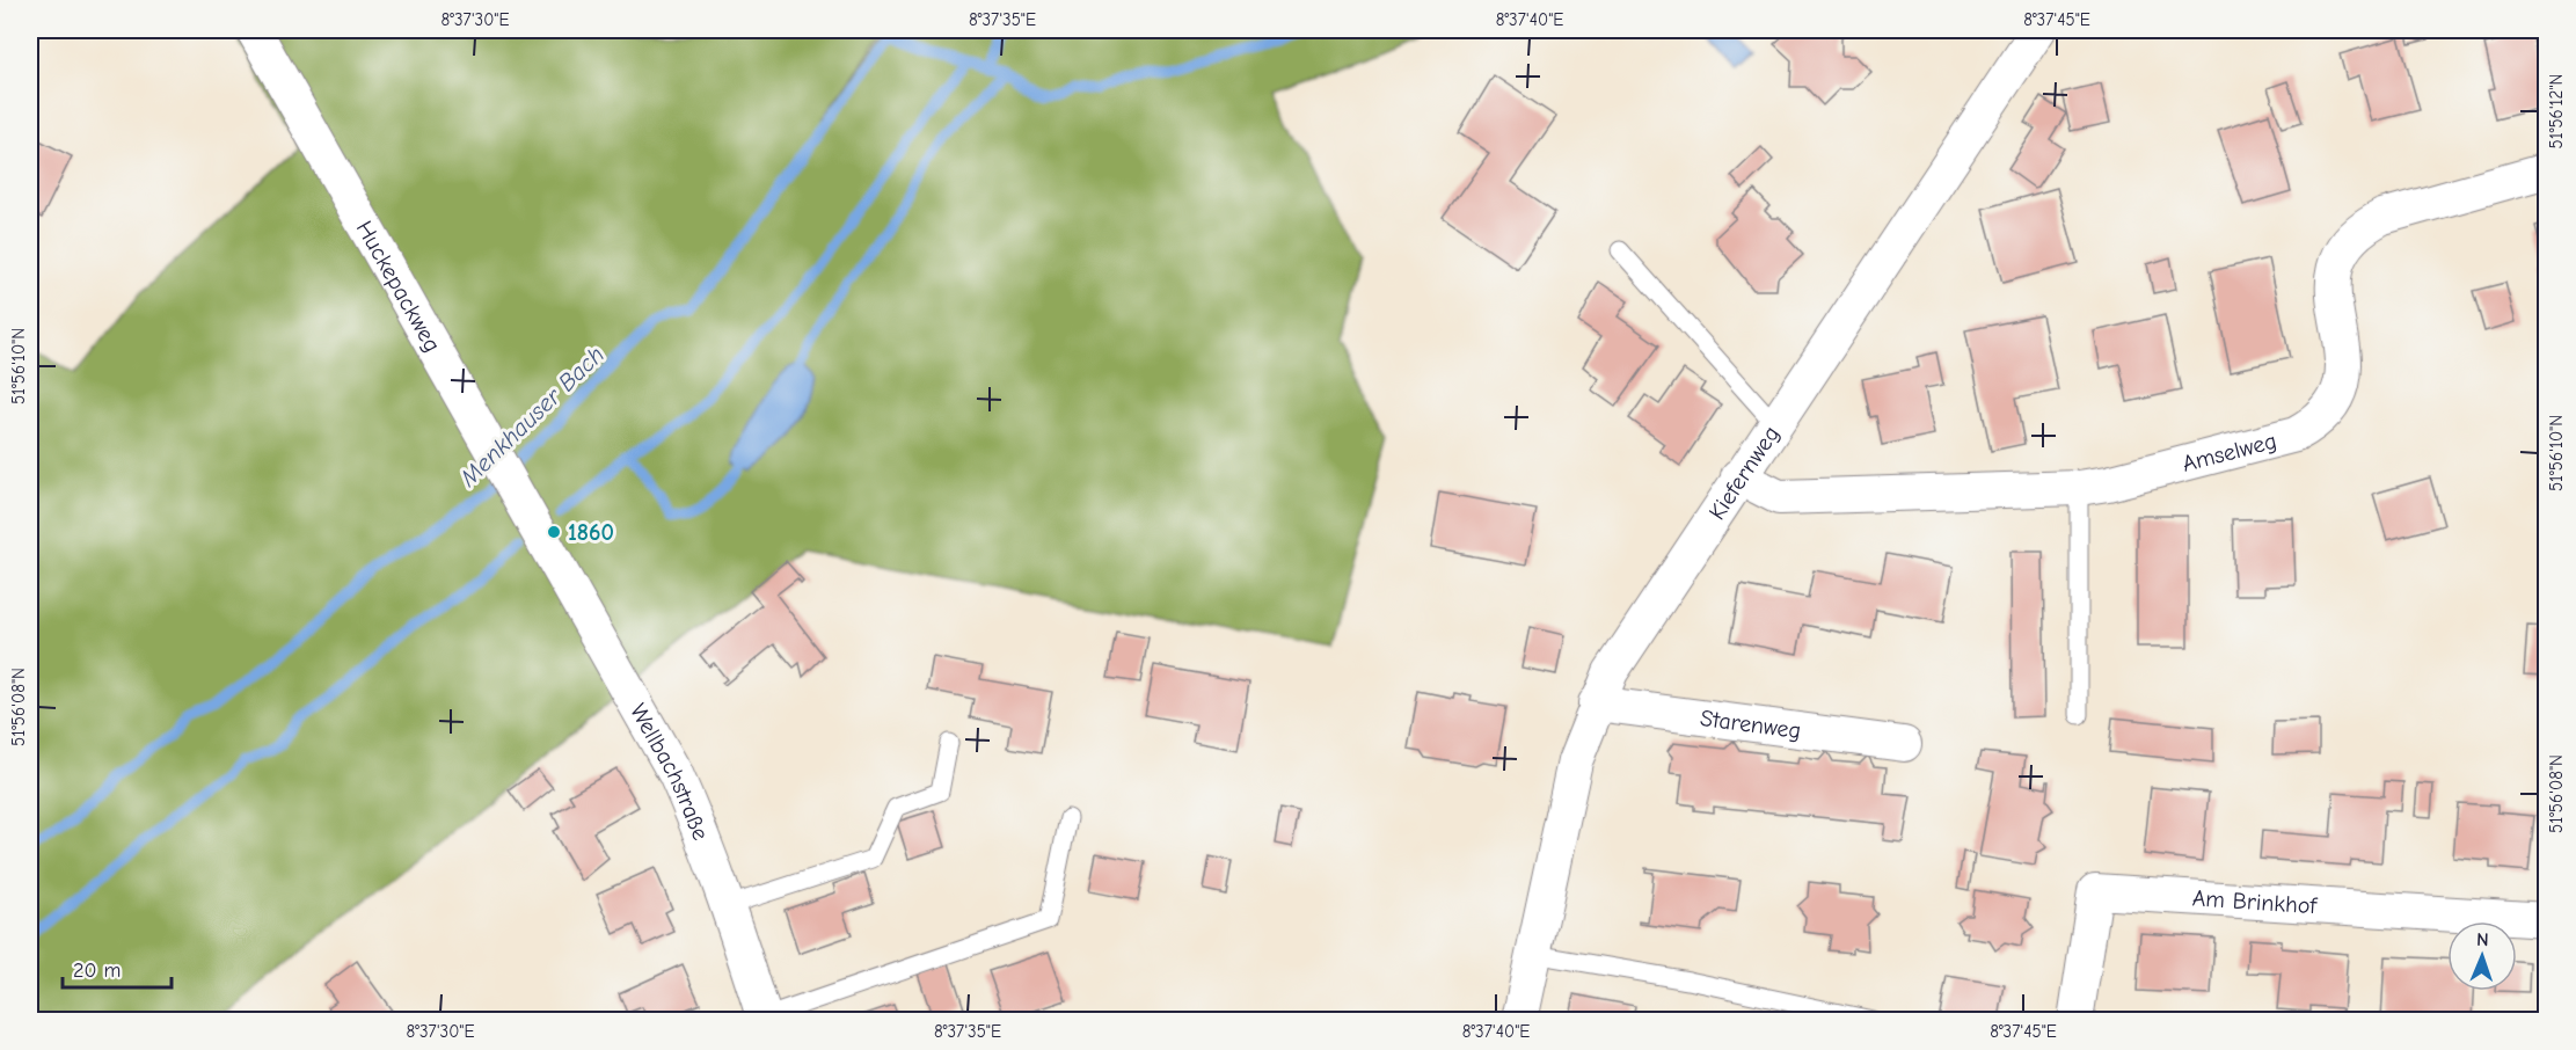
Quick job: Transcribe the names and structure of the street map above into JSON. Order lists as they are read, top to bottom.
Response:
{
  "streets": {
    "street": [
      "Huckepackweg",
      "Amselweg",
      "Kiefernweg",
      "Starenweg",
      "Wellbachstraße",
      "Am Brinkhof"
    ]
  },
  "crossings": [
    ["Huckepackweg", "Wellbachstraße"],
    ["Amselweg", "Kiefernweg"],
    ["Kiefernweg", "Starenweg"]
  ],
  "water": ["Menkhauser Bach"],
  "places": ["1860"],
  "scale_bar": "20 m",
  "north": "top",
  "coordinates": [
    "8°37'30\"E",
    "8°37'35\"E",
    "8°37'40\"E",
    "8°37'45\"E",
    "51°56'12\"N",
    "51°56'10\"N",
    "51°56'08\"N"
  ]
}
